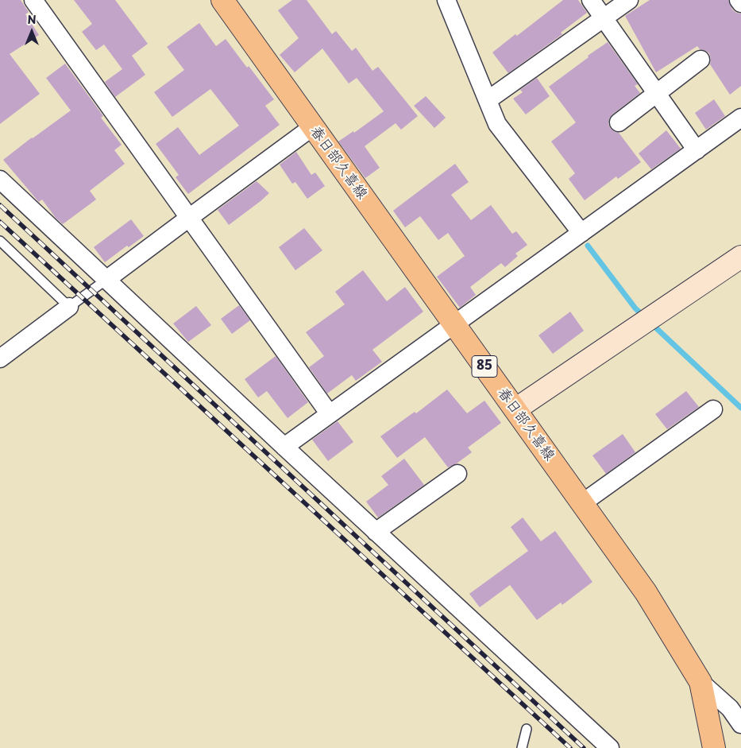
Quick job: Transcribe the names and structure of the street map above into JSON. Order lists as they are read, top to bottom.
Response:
{
  "streets": {
    "main road": ["春日部久喜線", "85"]
  },
  "north": "top"
}
